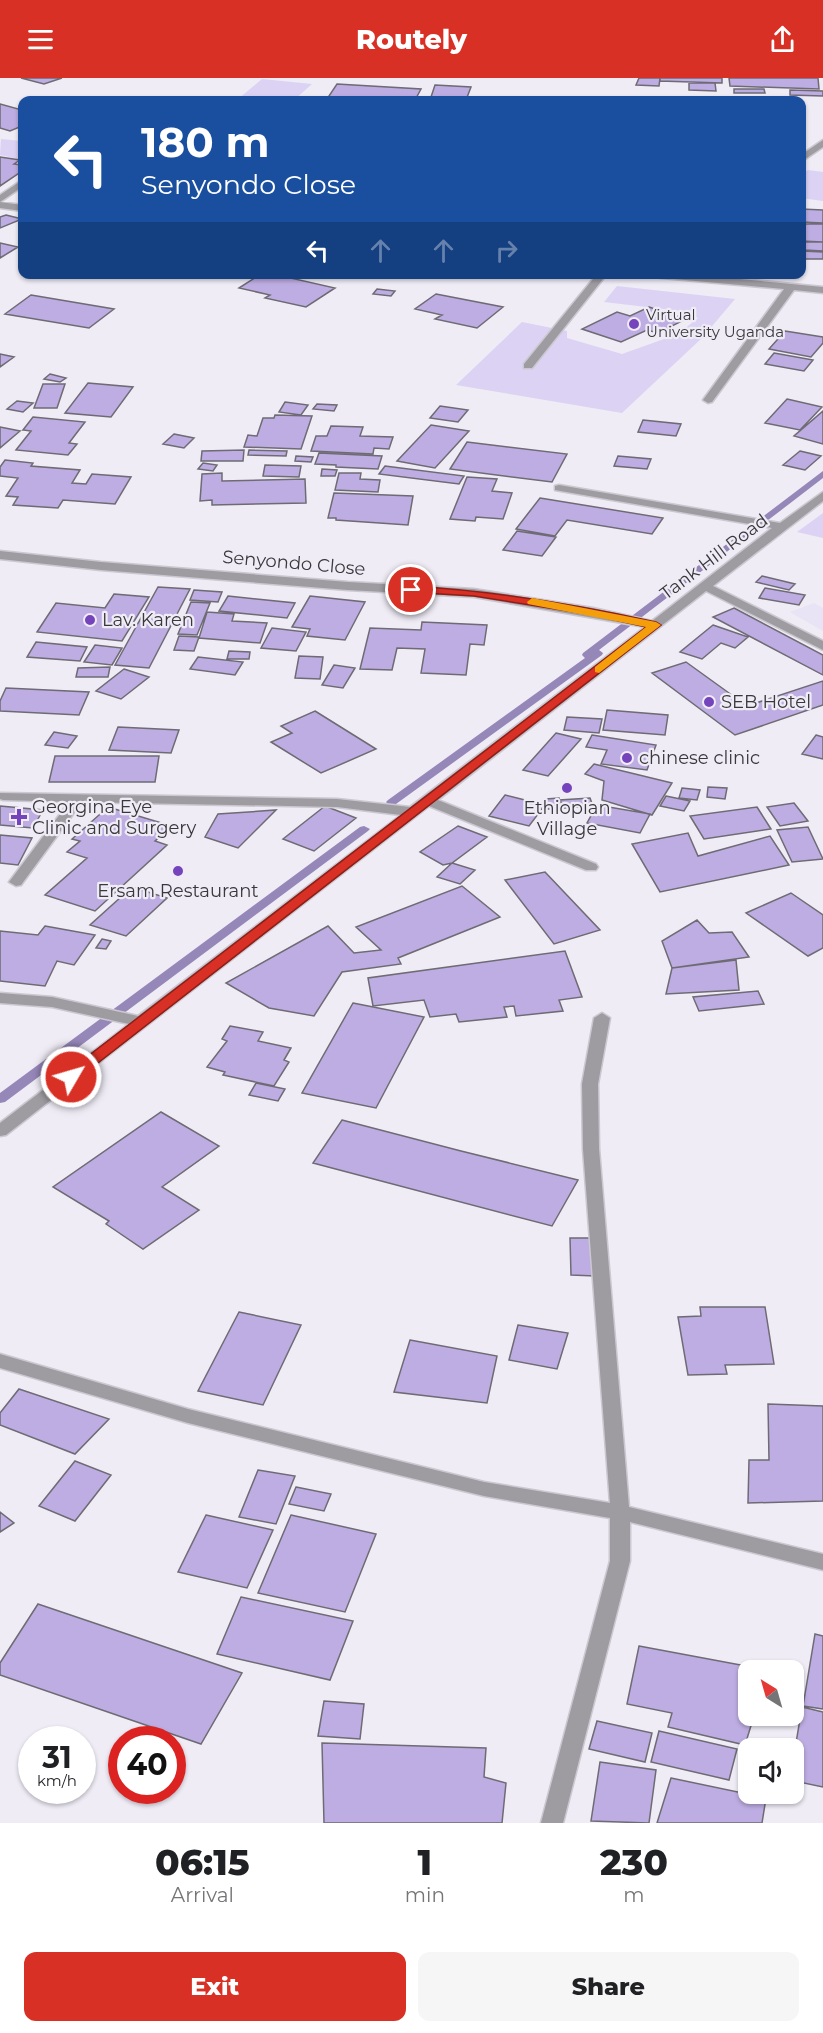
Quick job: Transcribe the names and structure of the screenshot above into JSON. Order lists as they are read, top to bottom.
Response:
{
  "streets": {
    "street": ["Tank Hill Road", "Senyondo Close"]
  },
  "crossings": [
    ["Tank Hill Road", "Senyondo Close"]
  ],
  "places": {
    "other": [
      "Virtual University Uganda",
      "Lav. Karen",
      "SEB Hotel",
      "chinese clinic",
      "Ethiopian Village",
      "Ersam Restaurant"
    ],
    "health": ["Georgina Eye Clinic and Surgery"]
  },
  "north": "top left",
  "page": {
    "header": "Routely",
    "turn": ["180 m", "Senyondo Close"],
    "speed": "31 km/h",
    "limit": "40",
    "eta": [
      "06:15",
      "Arrival",
      "1",
      "min",
      "230",
      "m"
    ],
    "buttons": ["Exit", "Share"]
  }
}
